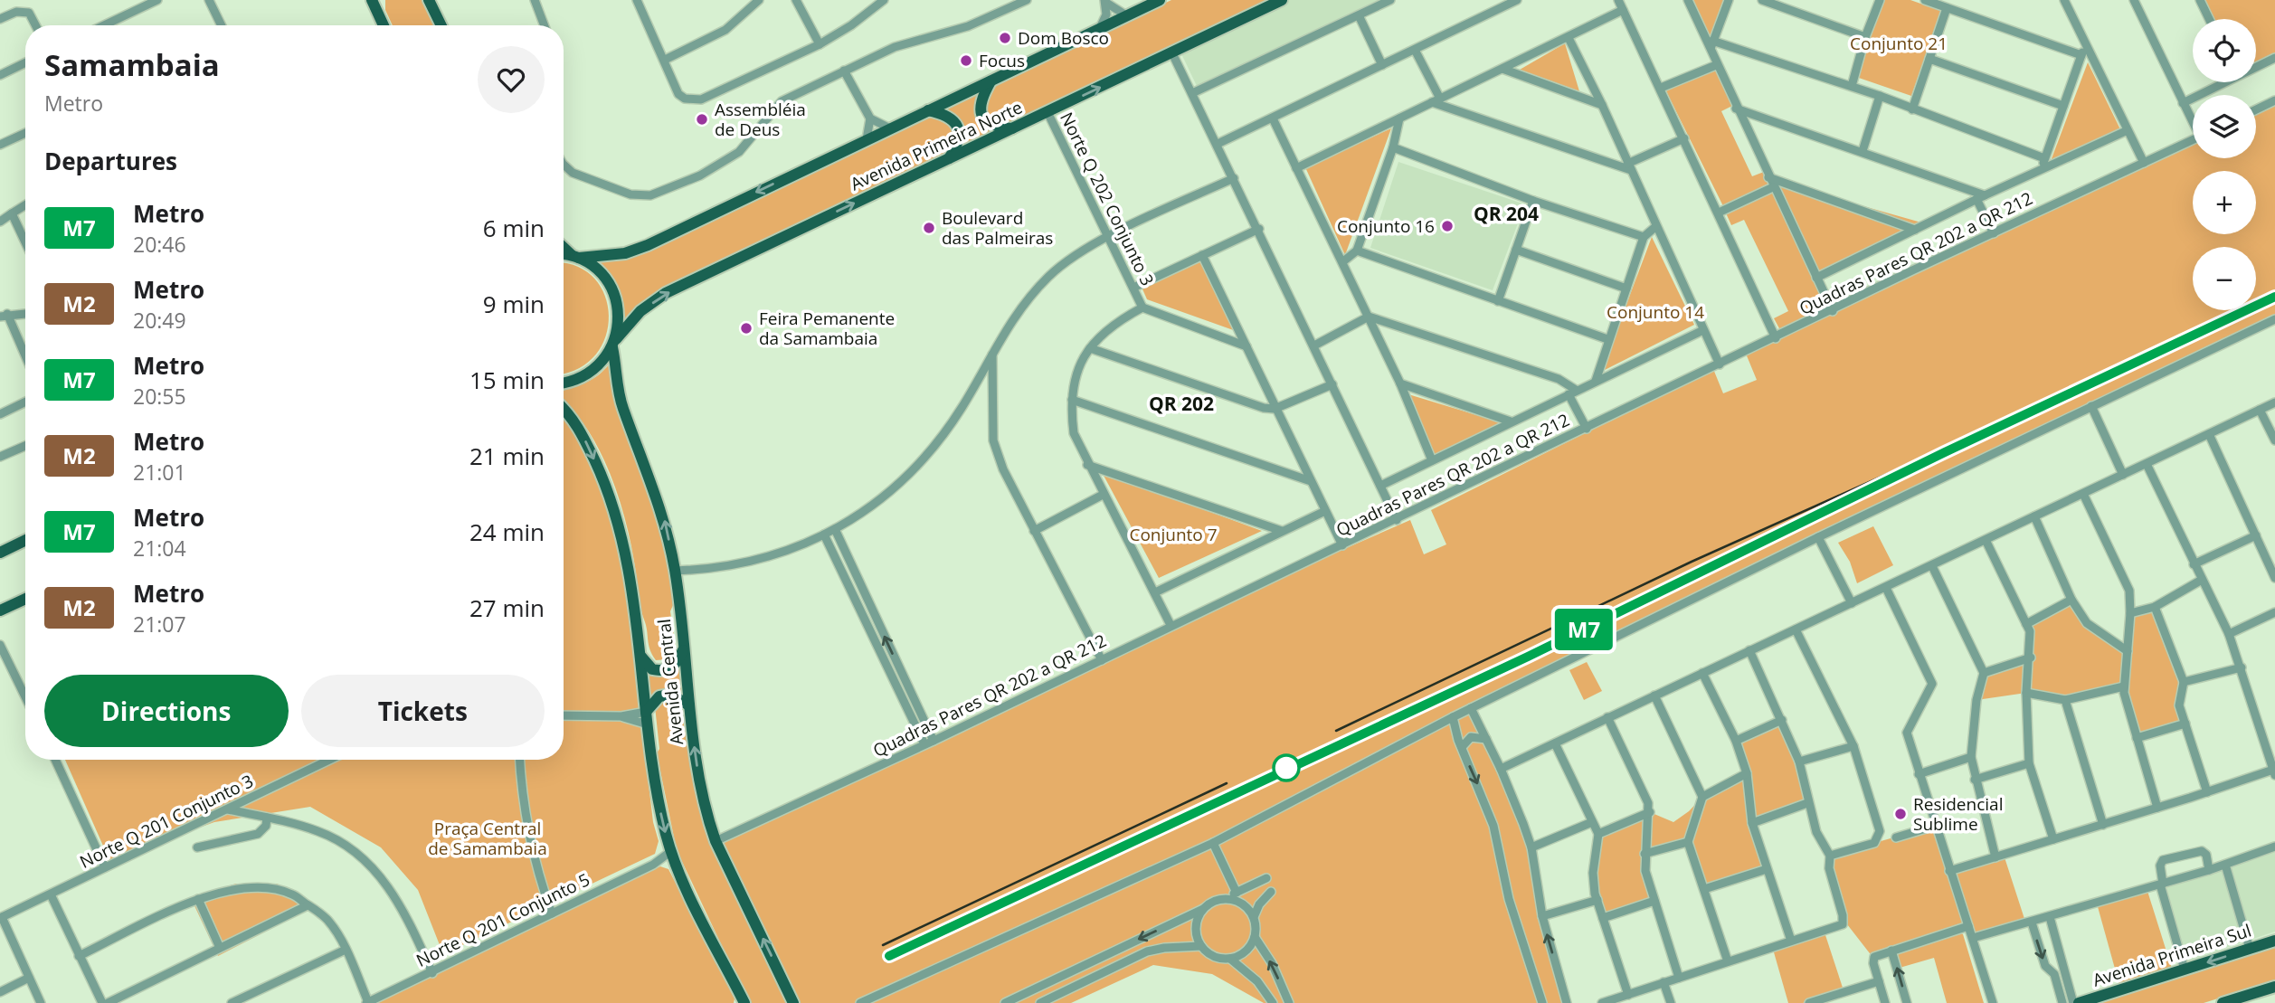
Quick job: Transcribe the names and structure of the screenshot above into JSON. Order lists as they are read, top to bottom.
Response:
{
  "streets": {
    "main road": ["Avenida Primeira Norte", "Avenida Central", "Avenida Primeira Sul"],
    "street": [
      "Norte Q 202 Conjunto 3",
      "Quadras Pares QR 202 a QR 212",
      "Norte Q 201 Conjunto 3",
      "Norte Q 201 Conjunto 5"
    ]
  },
  "crossings": [
    ["Avenida Primeira Norte", "Norte Q 202 Conjunto 3"],
    ["Avenida Primeira Norte", "Avenida Central"],
    ["Norte Q 202 Conjunto 3", "Quadras Pares QR 202 a QR 212"],
    ["Quadras Pares QR 202 a QR 212", "Avenida Central"],
    ["Avenida Central", "Norte Q 201 Conjunto 5"]
  ],
  "districts": ["QR 204", "QR 202"],
  "parks": [
    "Conjunto 21",
    "Conjunto 14",
    "Conjunto 7",
    "Praça Central de Samambaia"
  ],
  "places": [
    "Dom Bosco",
    "Focus",
    "Assembléia de Deus",
    "Conjunto 16",
    "Boulevard das Palmeiras",
    "Feira Pemanente da Samambaia",
    "Residencial Sublime"
  ],
  "lines": ["metro line M7"],
  "page": {
    "on_map": "M7",
    "map_buttons": ["+", "−"],
    "heading": [
      ["Samambaia", "Metro"],
      "Departures"
    ],
    "list": [
      {
        "mark": "M7",
        "name": "Metro",
        "note": "20:46",
        "value": "6 min"
      },
      {
        "mark": "M2",
        "name": "Metro",
        "note": "20:49",
        "value": "9 min"
      },
      {
        "mark": "M7",
        "name": "Metro",
        "note": "20:55",
        "value": "15 min"
      },
      {
        "mark": "M2",
        "name": "Metro",
        "note": "21:01",
        "value": "21 min"
      },
      {
        "mark": "M7",
        "name": "Metro",
        "note": "21:04",
        "value": "24 min"
      },
      {
        "mark": "M2",
        "name": "Metro",
        "note": "21:07",
        "value": "27 min"
      }
    ],
    "buttons": ["Directions", "Tickets"]
  }
}
